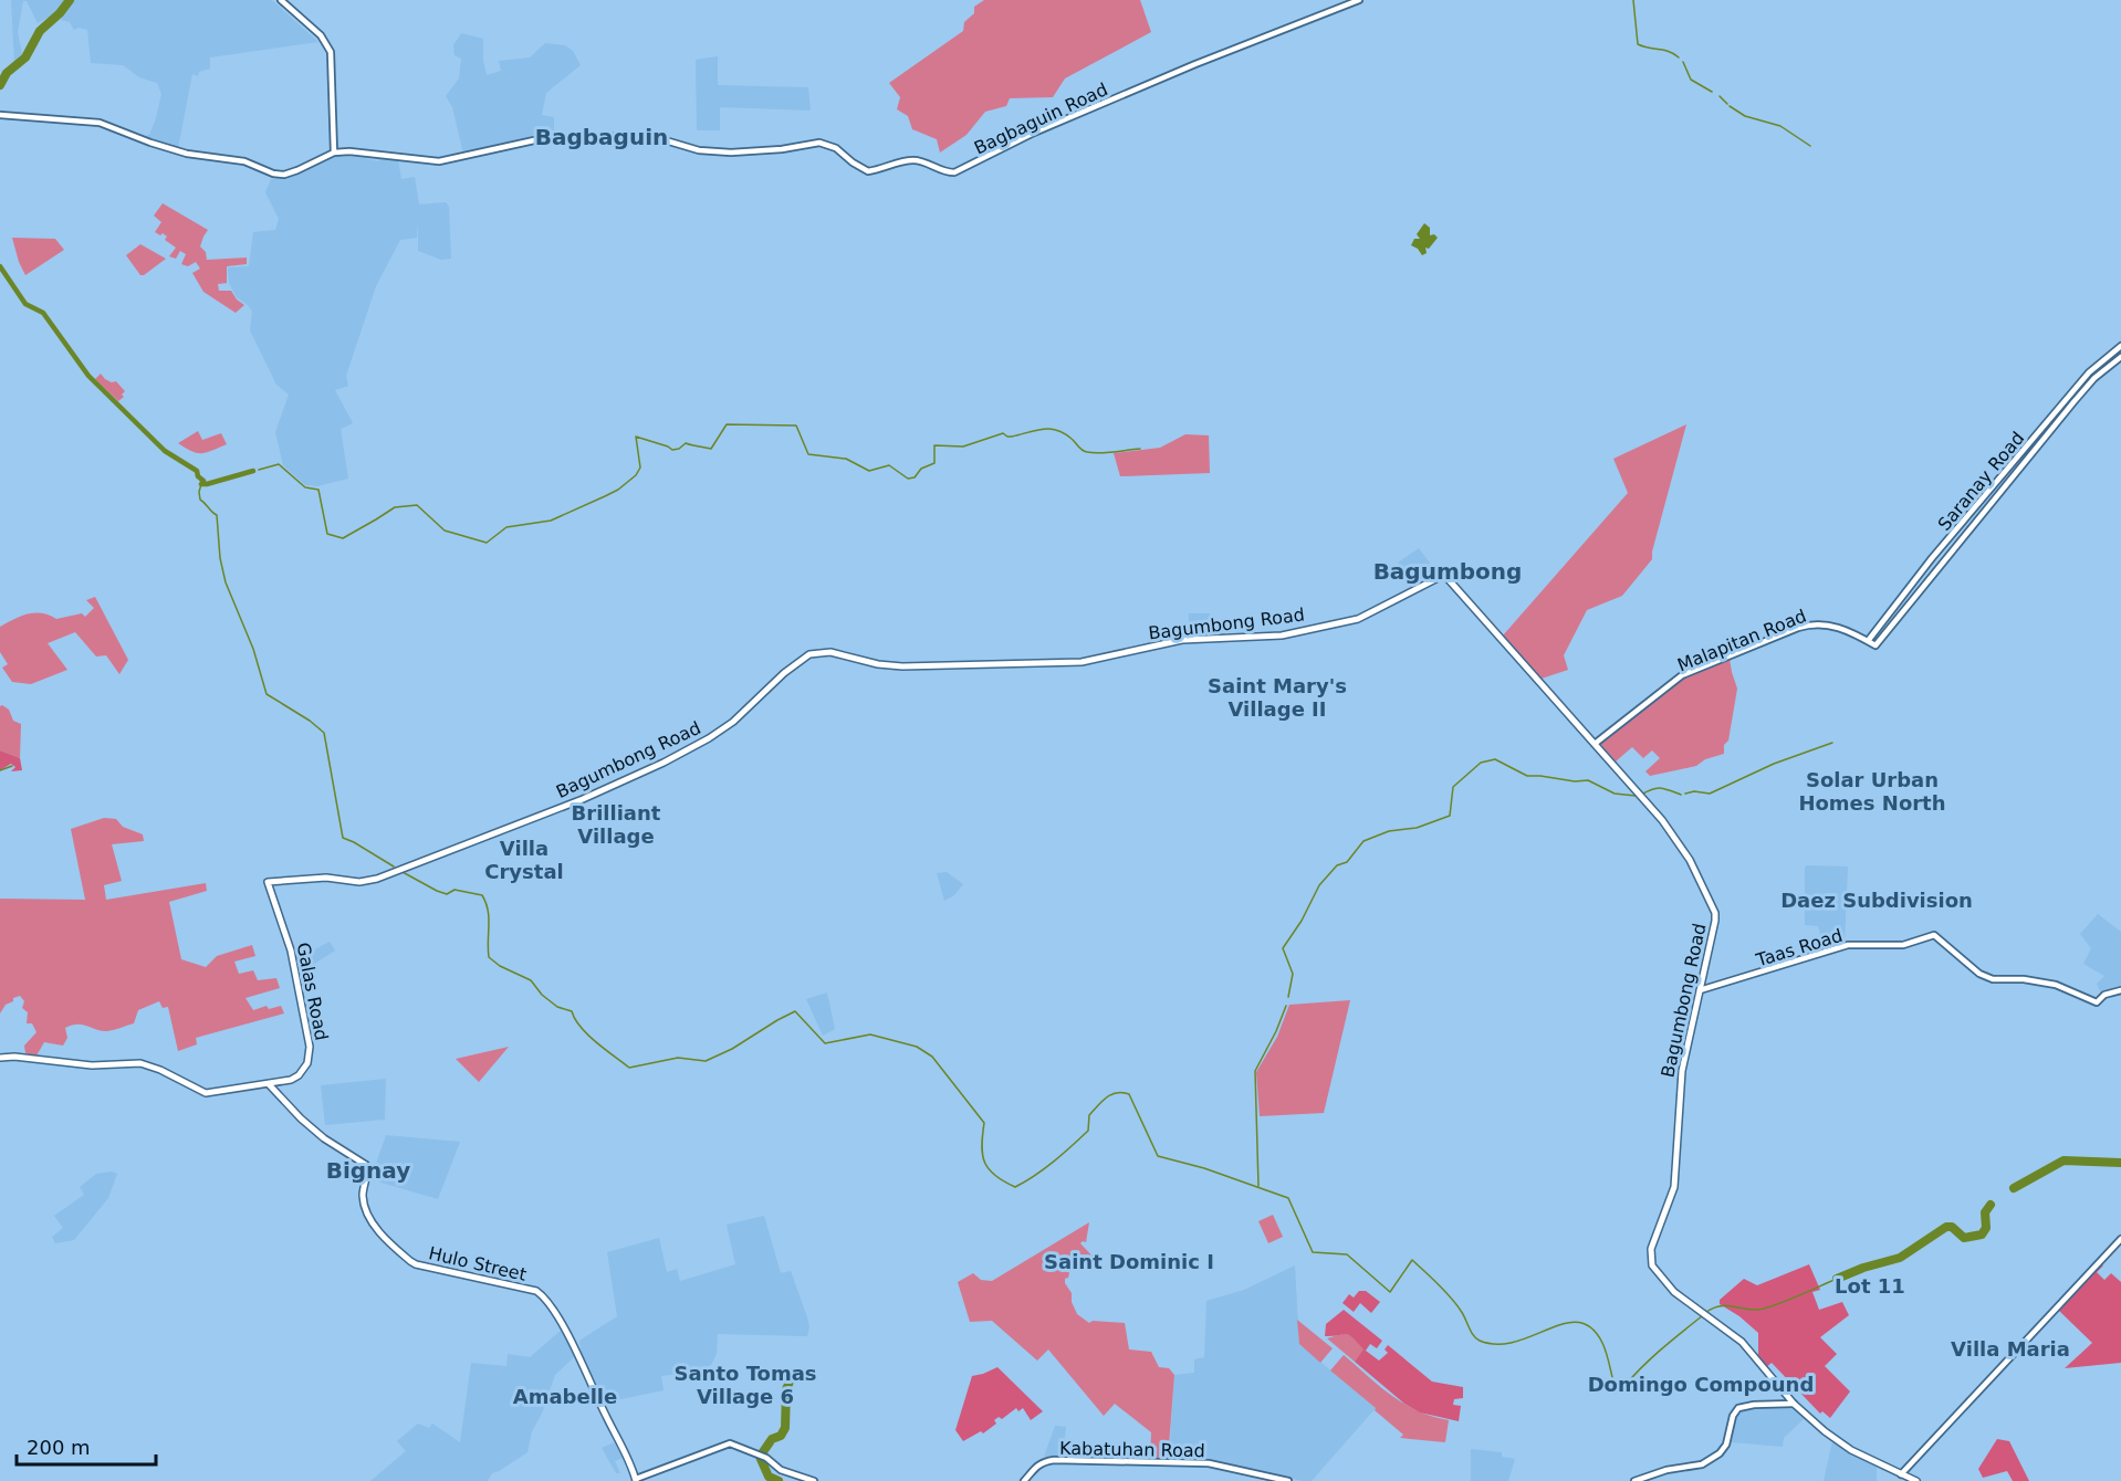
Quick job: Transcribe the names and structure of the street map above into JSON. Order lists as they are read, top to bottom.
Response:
{
  "streets": {
    "main road": ["Bagumbong Road", "Galas Road", "Hulo Street"],
    "street": [
      "Bagbaguin Road",
      "Saranay Road",
      "Malapitan Road",
      "Taas Road",
      "Kabatuhan Road"
    ]
  },
  "crossings": [
    ["Saranay Road", "Malapitan Road"],
    ["Bagumbong Road", "Malapitan Road"],
    ["Bagumbong Road", "Taas Road"],
    ["Bagumbong Road", "Galas Road"],
    ["Galas Road", "Hulo Street"]
  ],
  "districts": [
    "Bagbaguin",
    "Bagumbong",
    "Saint Mary's Village II",
    "Solar Urban Homes North",
    "Brilliant Village",
    "Villa Crystal",
    "Daez Subdivision",
    "Bignay",
    "Saint Dominic I",
    "Lot 11",
    "Villa Maria",
    "Santo Tomas Village 6",
    "Domingo Compound",
    "Amabelle"
  ],
  "scale_bar": "200 m"
}
